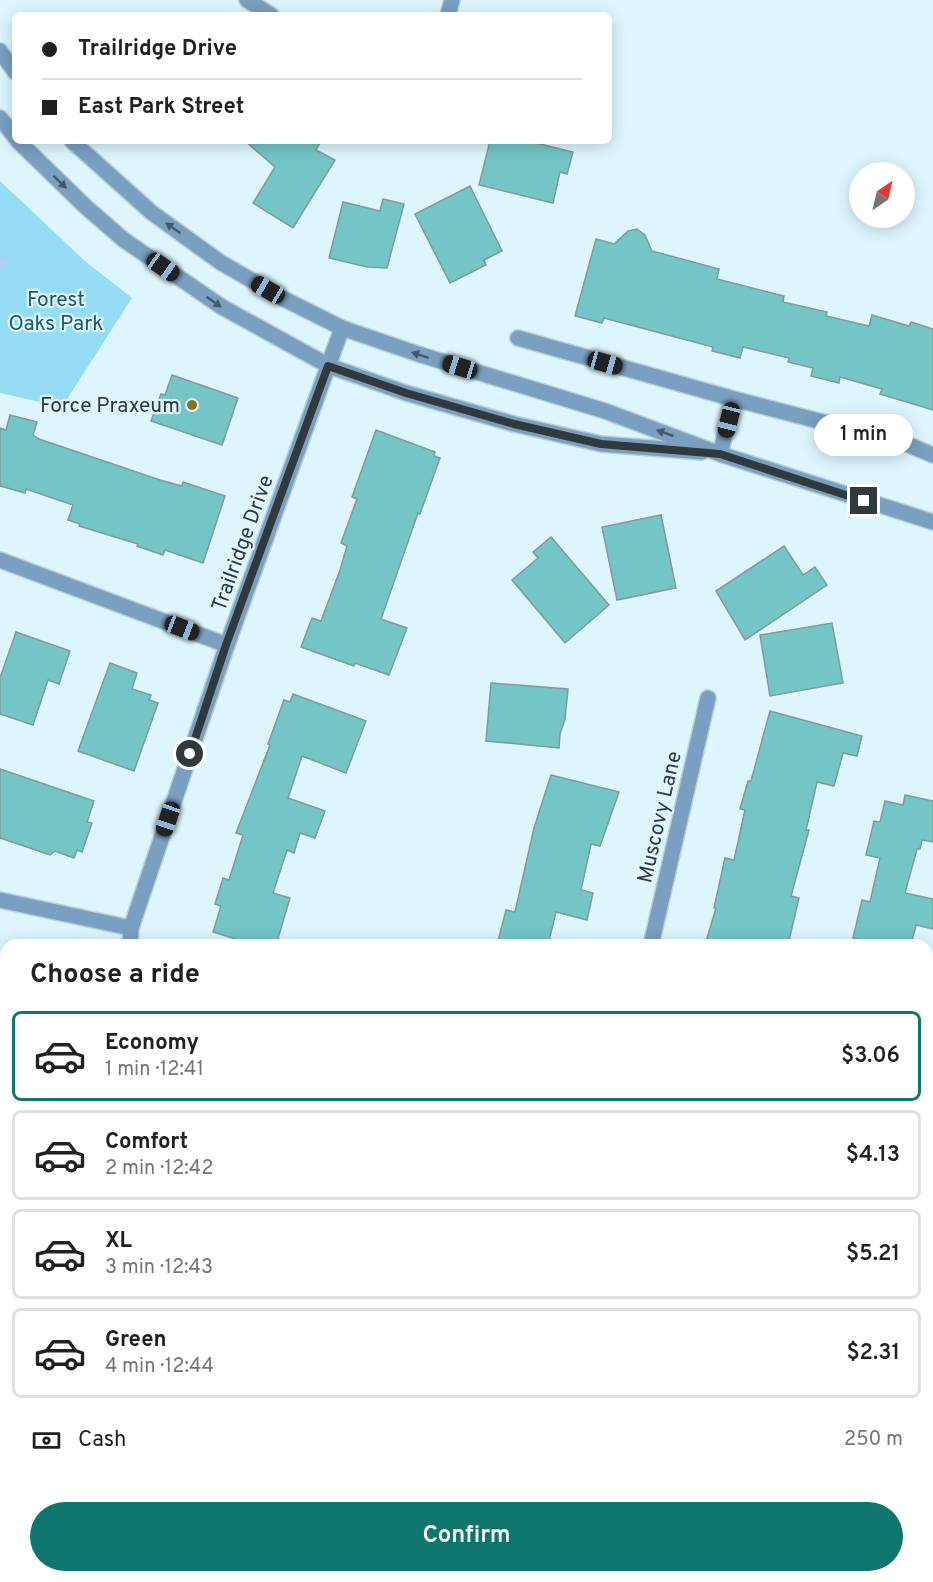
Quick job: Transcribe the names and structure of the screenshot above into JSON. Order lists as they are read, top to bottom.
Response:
{
  "streets": {
    "street": ["Trailridge Drive", "Muscovy Lane"]
  },
  "parks": ["Forest Oaks Park"],
  "places": ["Force Praxeum"],
  "north": "top right",
  "page": {
    "banner": ["Trailridge Drive", "East Park Street"],
    "bubble": "1 min",
    "heading": "Choose a ride",
    "list": [
      {
        "name": "Economy",
        "note": "1 min · 12:41",
        "value": "$3.06"
      },
      {
        "name": "Comfort",
        "note": "2 min · 12:42",
        "value": "$4.13"
      },
      {
        "name": "XL",
        "note": "3 min · 12:43",
        "value": "$5.21"
      },
      {
        "name": "Green",
        "note": "4 min · 12:44",
        "value": "$2.31"
      }
    ],
    "pay": ["Cash", "250 m"],
    "buttons": "Confirm"
  }
}
